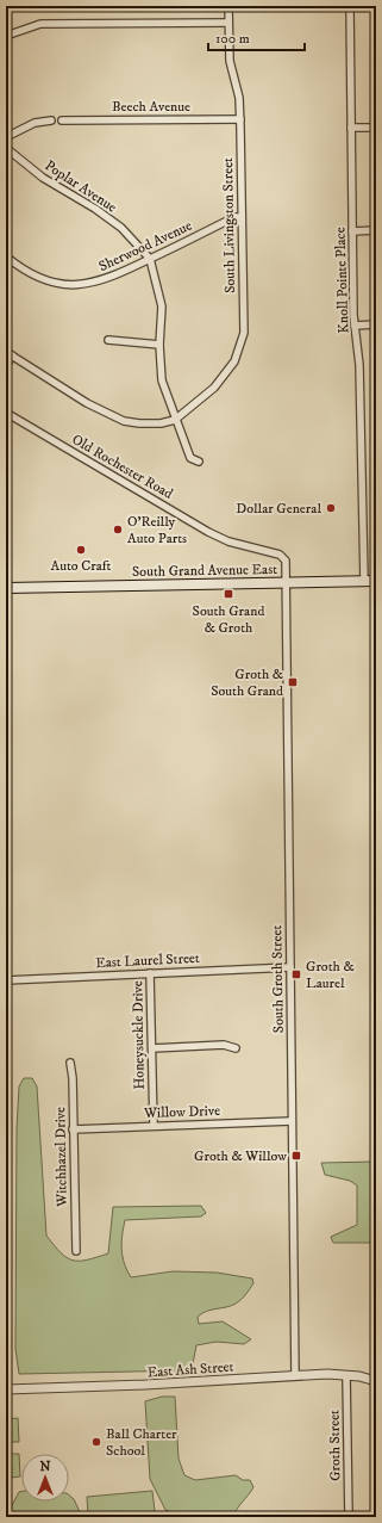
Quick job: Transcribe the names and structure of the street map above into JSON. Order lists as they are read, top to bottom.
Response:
{
  "streets": {
    "main road": ["South Grand Avenue East"],
    "street": [
      "Beech Avenue",
      "Poplar Avenue",
      "South Livingston Street",
      "Sherwood Avenue",
      "Knoll Pointe Place",
      "Old Rochester Road",
      "East Laurel Street",
      "South Groth Street",
      "Honeysuckle Drive",
      "Willow Drive",
      "Witchhazel Drive",
      "East Ash Street",
      "Groth Street"
    ]
  },
  "crossings": [
    ["Beech Avenue", "South Livingston Street"],
    ["Poplar Avenue", "South Livingston Street"],
    ["Poplar Avenue", "Sherwood Avenue"],
    ["South Livingston Street", "Sherwood Avenue"],
    ["Knoll Pointe Place", "South Grand Avenue East"],
    ["Old Rochester Road", "South Grand Avenue East"],
    ["Old Rochester Road", "South Groth Street"],
    ["South Grand Avenue East", "South Groth Street"],
    ["East Laurel Street", "South Groth Street"],
    ["East Laurel Street", "Honeysuckle Drive"],
    ["South Groth Street", "Willow Drive"],
    ["South Groth Street", "East Ash Street"],
    ["Honeysuckle Drive", "Willow Drive"],
    ["Willow Drive", "Witchhazel Drive"],
    ["East Ash Street", "Groth Street"]
  ],
  "places": {
    "other": [
      "Dollar General",
      "O'Reilly Auto Parts",
      "Auto Craft",
      "Ball Charter School"
    ],
    "transit": [
      "South Grand & Groth",
      "Groth & South Grand",
      "Groth & Laurel",
      "Groth & Willow"
    ]
  },
  "scale_bar": "100 m",
  "north": "top"
}
